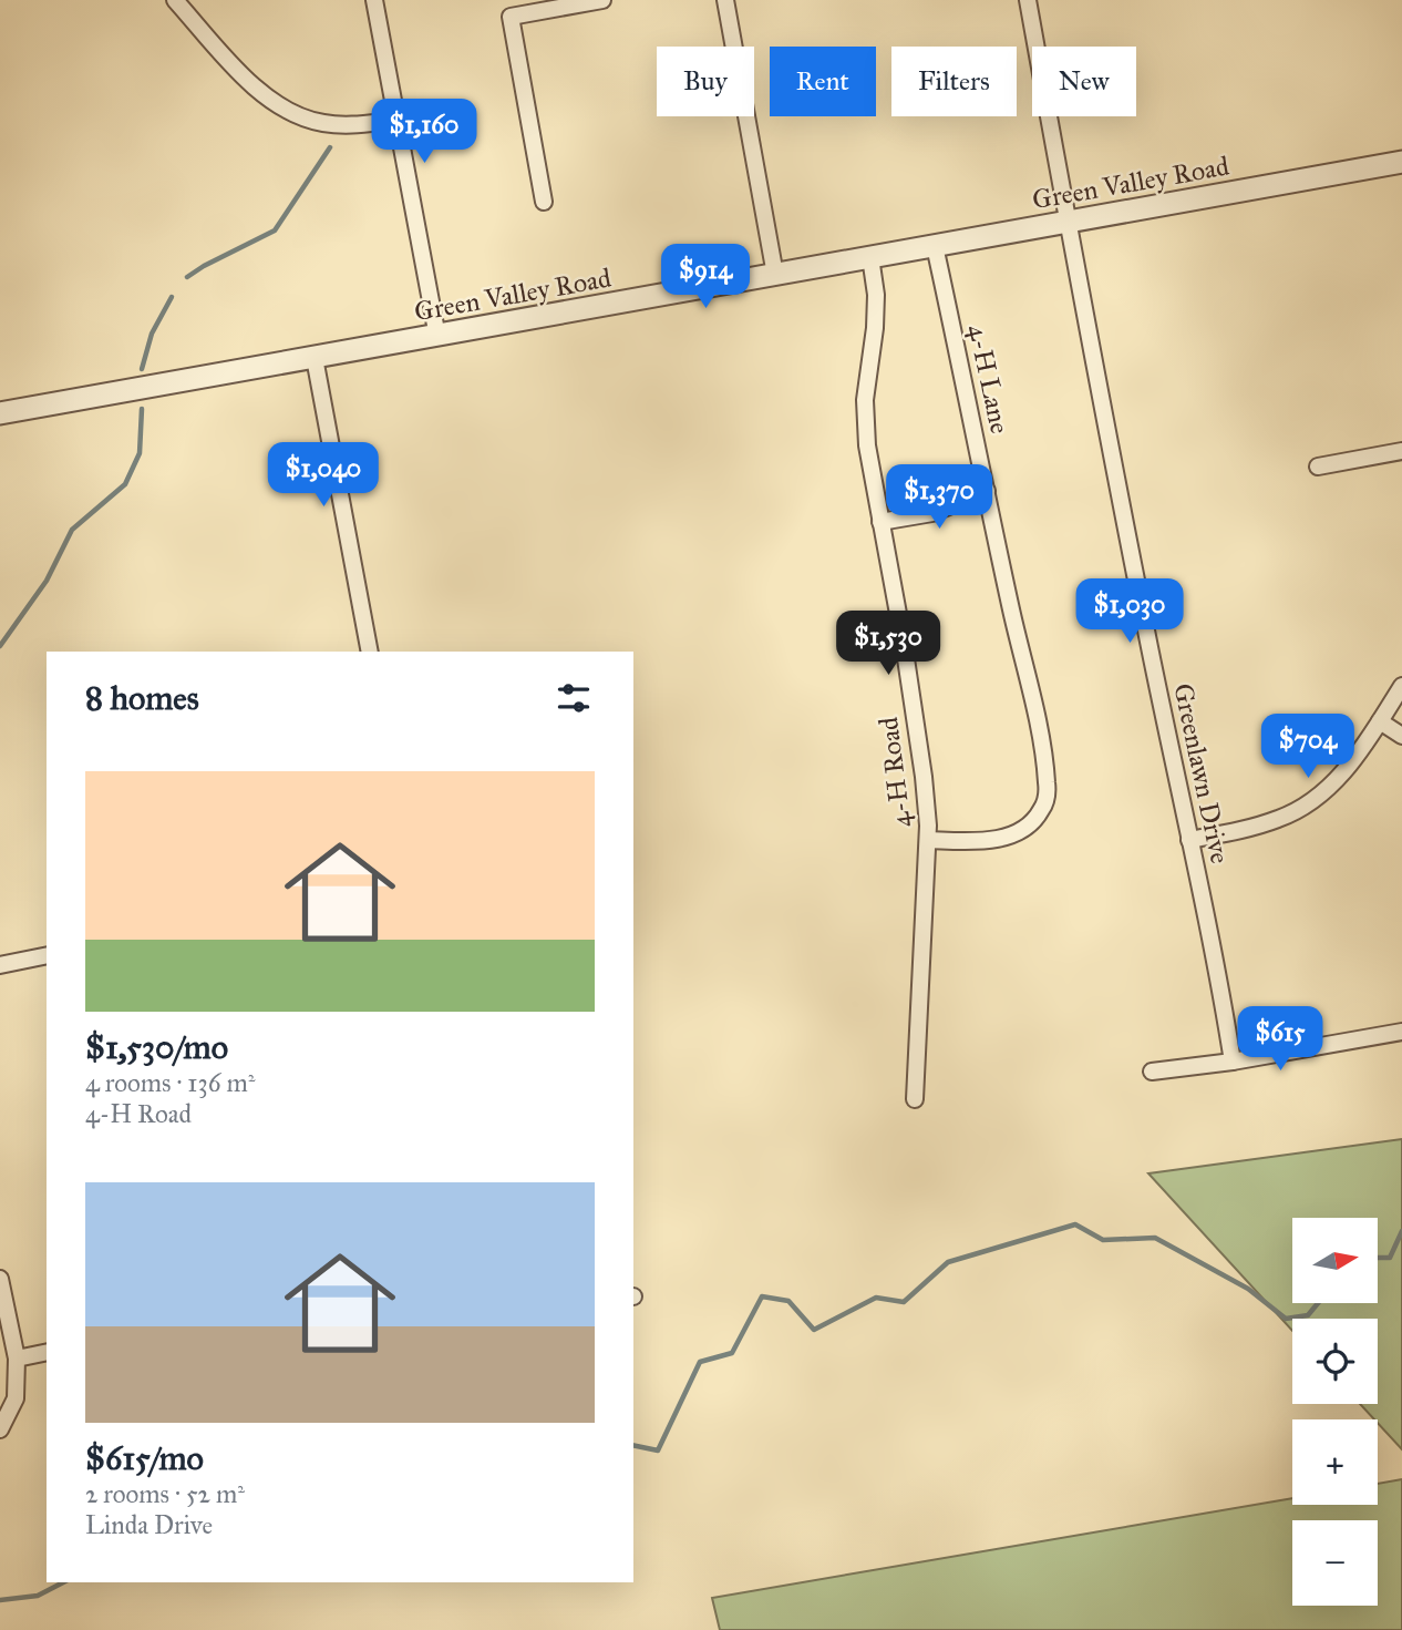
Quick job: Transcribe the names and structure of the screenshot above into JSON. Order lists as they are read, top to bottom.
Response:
{
  "streets": {
    "street": [
      "Green Valley Road",
      "4-H Lane",
      "4-H Road",
      "Greenlawn Drive"
    ]
  },
  "crossings": [
    ["Green Valley Road", "4-H Lane"],
    ["Green Valley Road", "4-H Road"],
    ["Green Valley Road", "Greenlawn Drive"],
    ["4-H Lane", "4-H Road"]
  ],
  "north": "right",
  "page": {
    "chip": [
      "Buy",
      "Rent",
      "Filters",
      "New"
    ],
    "price": [
      "$1,160",
      "$914",
      "$1,040",
      "$1,370",
      "$1,030",
      "$1,530",
      "$704",
      "$615"
    ],
    "heading": "8 homes",
    "list": [
      {
        "name": "$1,530/mo",
        "note": "4 rooms · 136 m² · 4-H Road"
      },
      {
        "name": "$615/mo",
        "note": "2 rooms · 52 m² · Linda Drive"
      }
    ],
    "map_buttons": ["+", "−"]
  }
}
